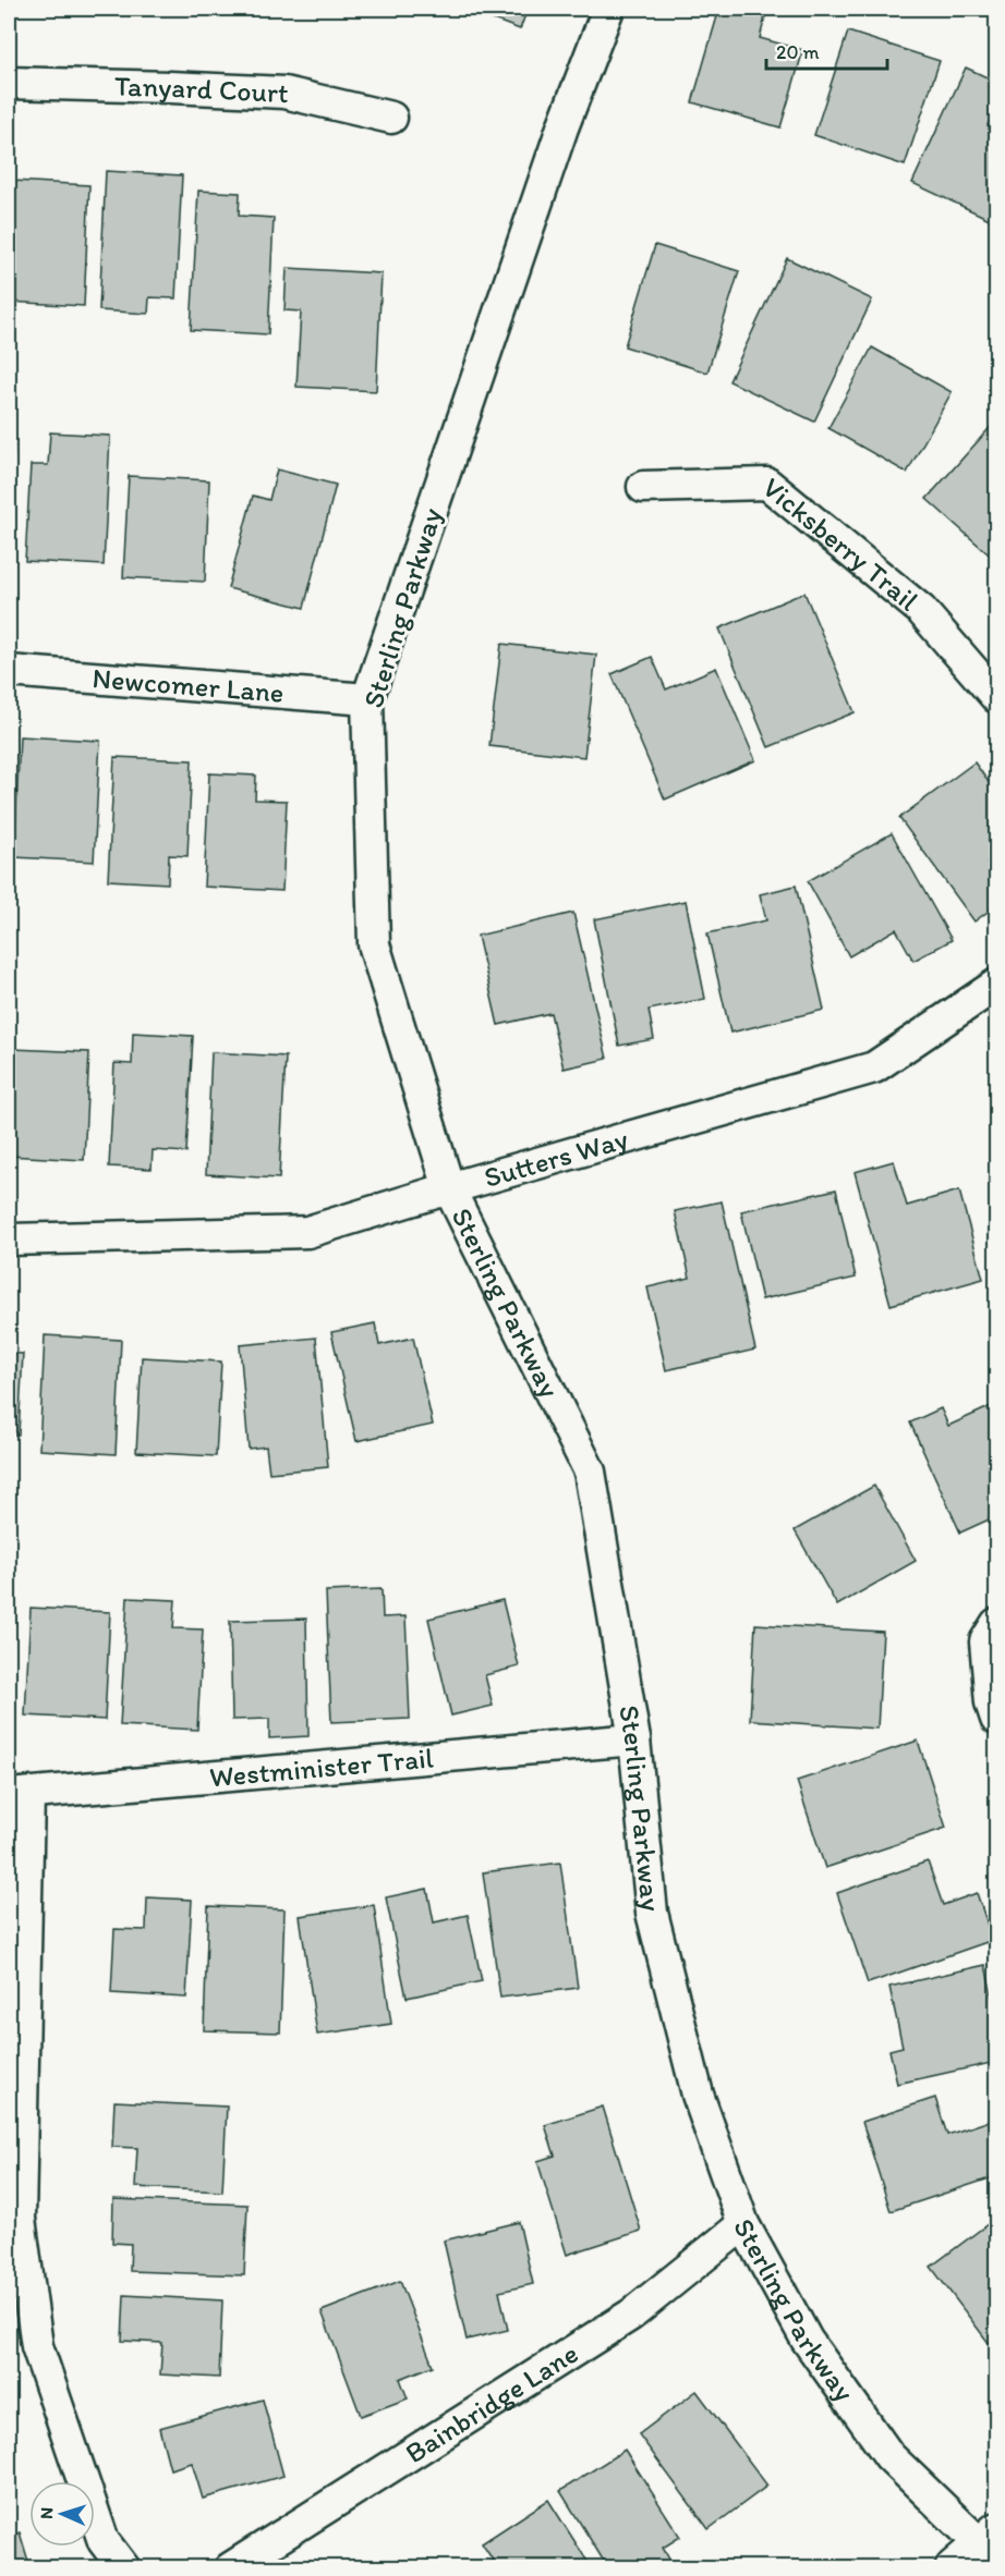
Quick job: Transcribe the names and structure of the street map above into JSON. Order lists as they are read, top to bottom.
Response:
{
  "streets": {
    "street": [
      "Tanyard Court",
      "Vicksberry Trail",
      "Sterling Parkway",
      "Newcomer Lane",
      "Sutters Way",
      "Westminister Trail",
      "Bainbridge Lane"
    ]
  },
  "crossings": [
    ["Sterling Parkway", "Newcomer Lane"],
    ["Sterling Parkway", "Sutters Way"],
    ["Sterling Parkway", "Westminister Trail"],
    ["Sterling Parkway", "Bainbridge Lane"]
  ],
  "scale_bar": "20 m",
  "north": "left"
}
